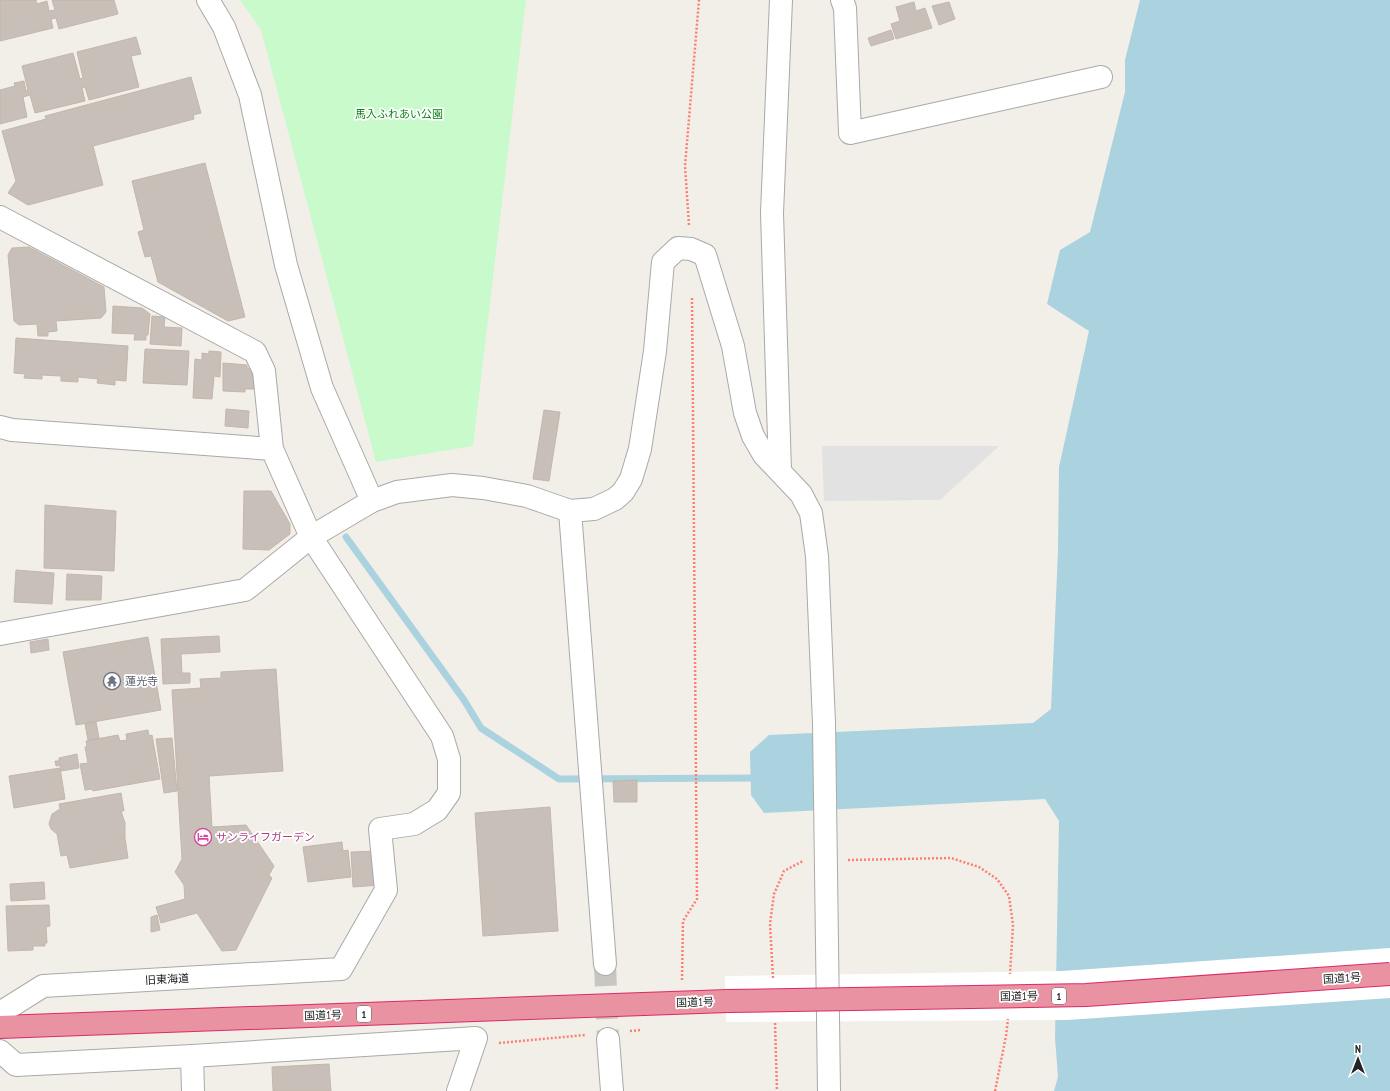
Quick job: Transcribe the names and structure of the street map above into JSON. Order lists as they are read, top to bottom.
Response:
{
  "streets": {
    "highway": ["国道1号", "1"],
    "street": ["旧東海道"]
  },
  "parks": ["馬入ふれあい公園"],
  "places": {
    "temple": ["蓮光寺"],
    "hotel": ["サンライフガーデン"]
  },
  "north": "top"
}
